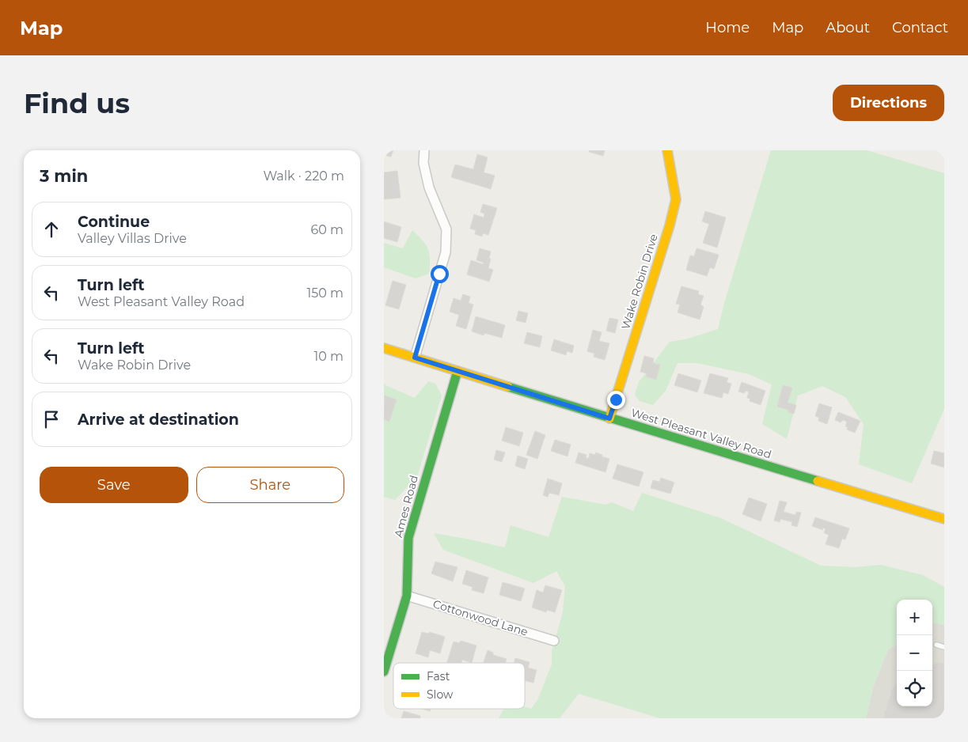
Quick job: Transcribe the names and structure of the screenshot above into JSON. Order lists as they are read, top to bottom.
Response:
{
  "streets": {
    "street": [
      "Wake Robin Drive",
      "West Pleasant Valley Road",
      "Ames Road",
      "Cottonwood Lane"
    ]
  },
  "crossings": [
    ["Wake Robin Drive", "West Pleasant Valley Road"],
    ["West Pleasant Valley Road", "Ames Road"],
    ["Ames Road", "Cottonwood Lane"]
  ],
  "legend": ["Fast", "Slow"],
  "page": {
    "header": "Map",
    "nav": [
      "Home",
      "Map",
      "About",
      "Contact"
    ],
    "buttons": [
      "Directions",
      ["Save", "Share"]
    ],
    "title": "Find us",
    "heading": ["3 min", "Walk · 220 m"],
    "list": [
      ["Continue", "Valley Villas Drive", "60 m"],
      ["Turn left", "West Pleasant Valley Road", "150 m"],
      ["Turn left", "Wake Robin Drive", "10 m"],
      "Arrive at destination"
    ],
    "map_buttons": ["+", "−"]
  }
}
